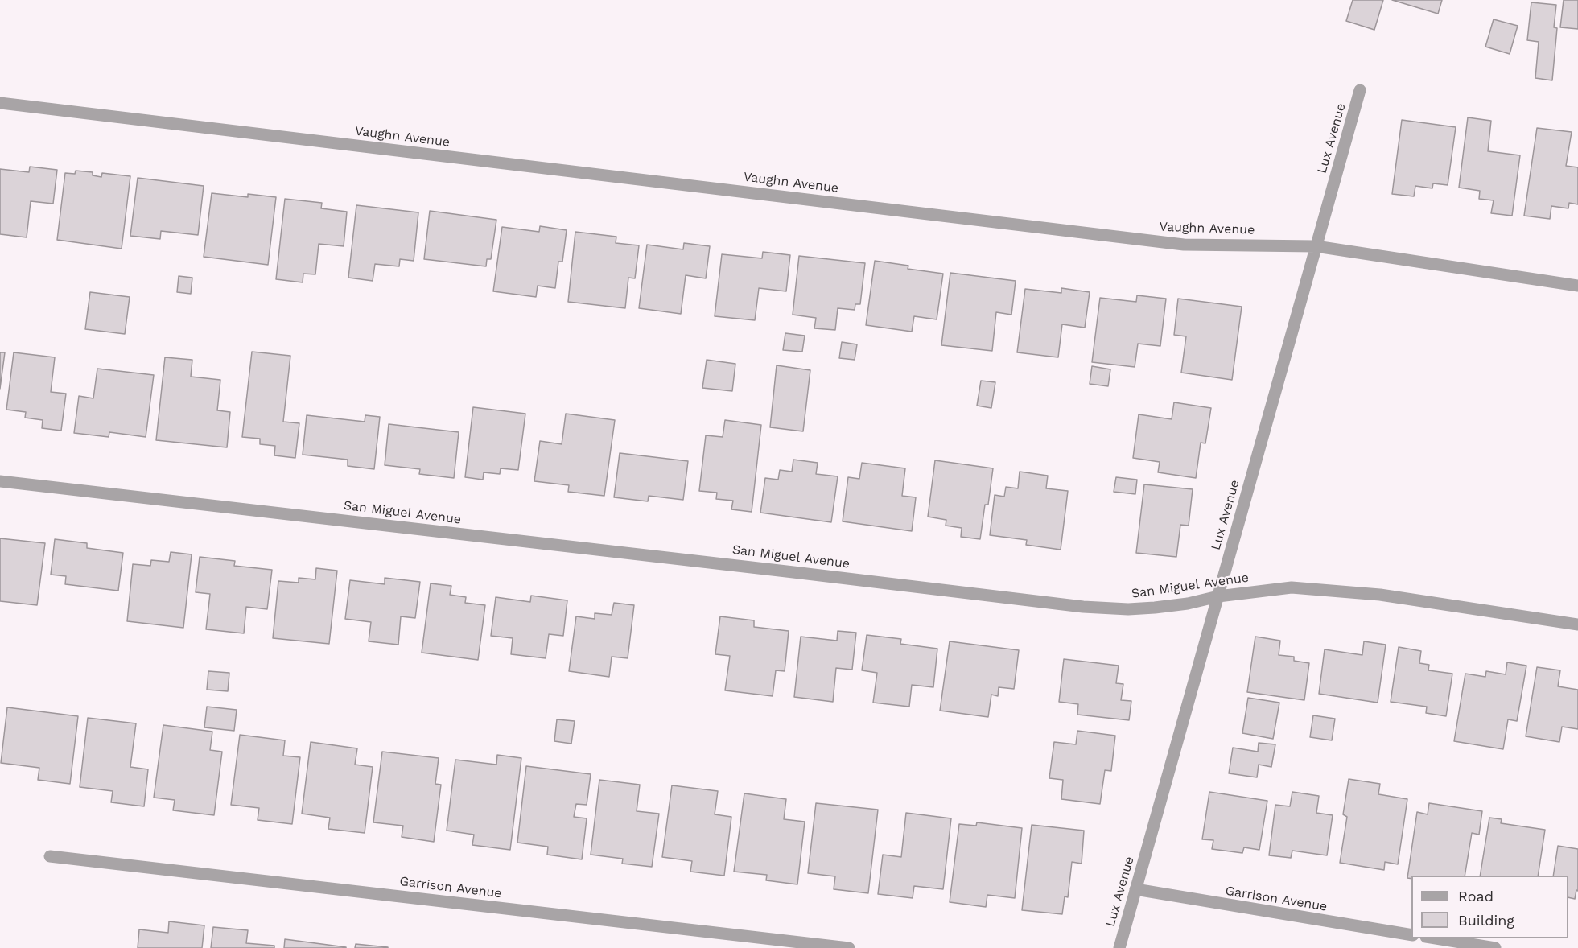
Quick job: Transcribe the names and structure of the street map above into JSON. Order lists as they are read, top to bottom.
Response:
{
  "streets": {
    "street": [
      "Vaughn Avenue",
      "Lux Avenue",
      "San Miguel Avenue",
      "Garrison Avenue"
    ]
  },
  "crossings": [
    ["Vaughn Avenue", "Lux Avenue"],
    ["Lux Avenue", "San Miguel Avenue"],
    ["Lux Avenue", "Garrison Avenue"]
  ],
  "legend": ["Road", "Building"]
}
